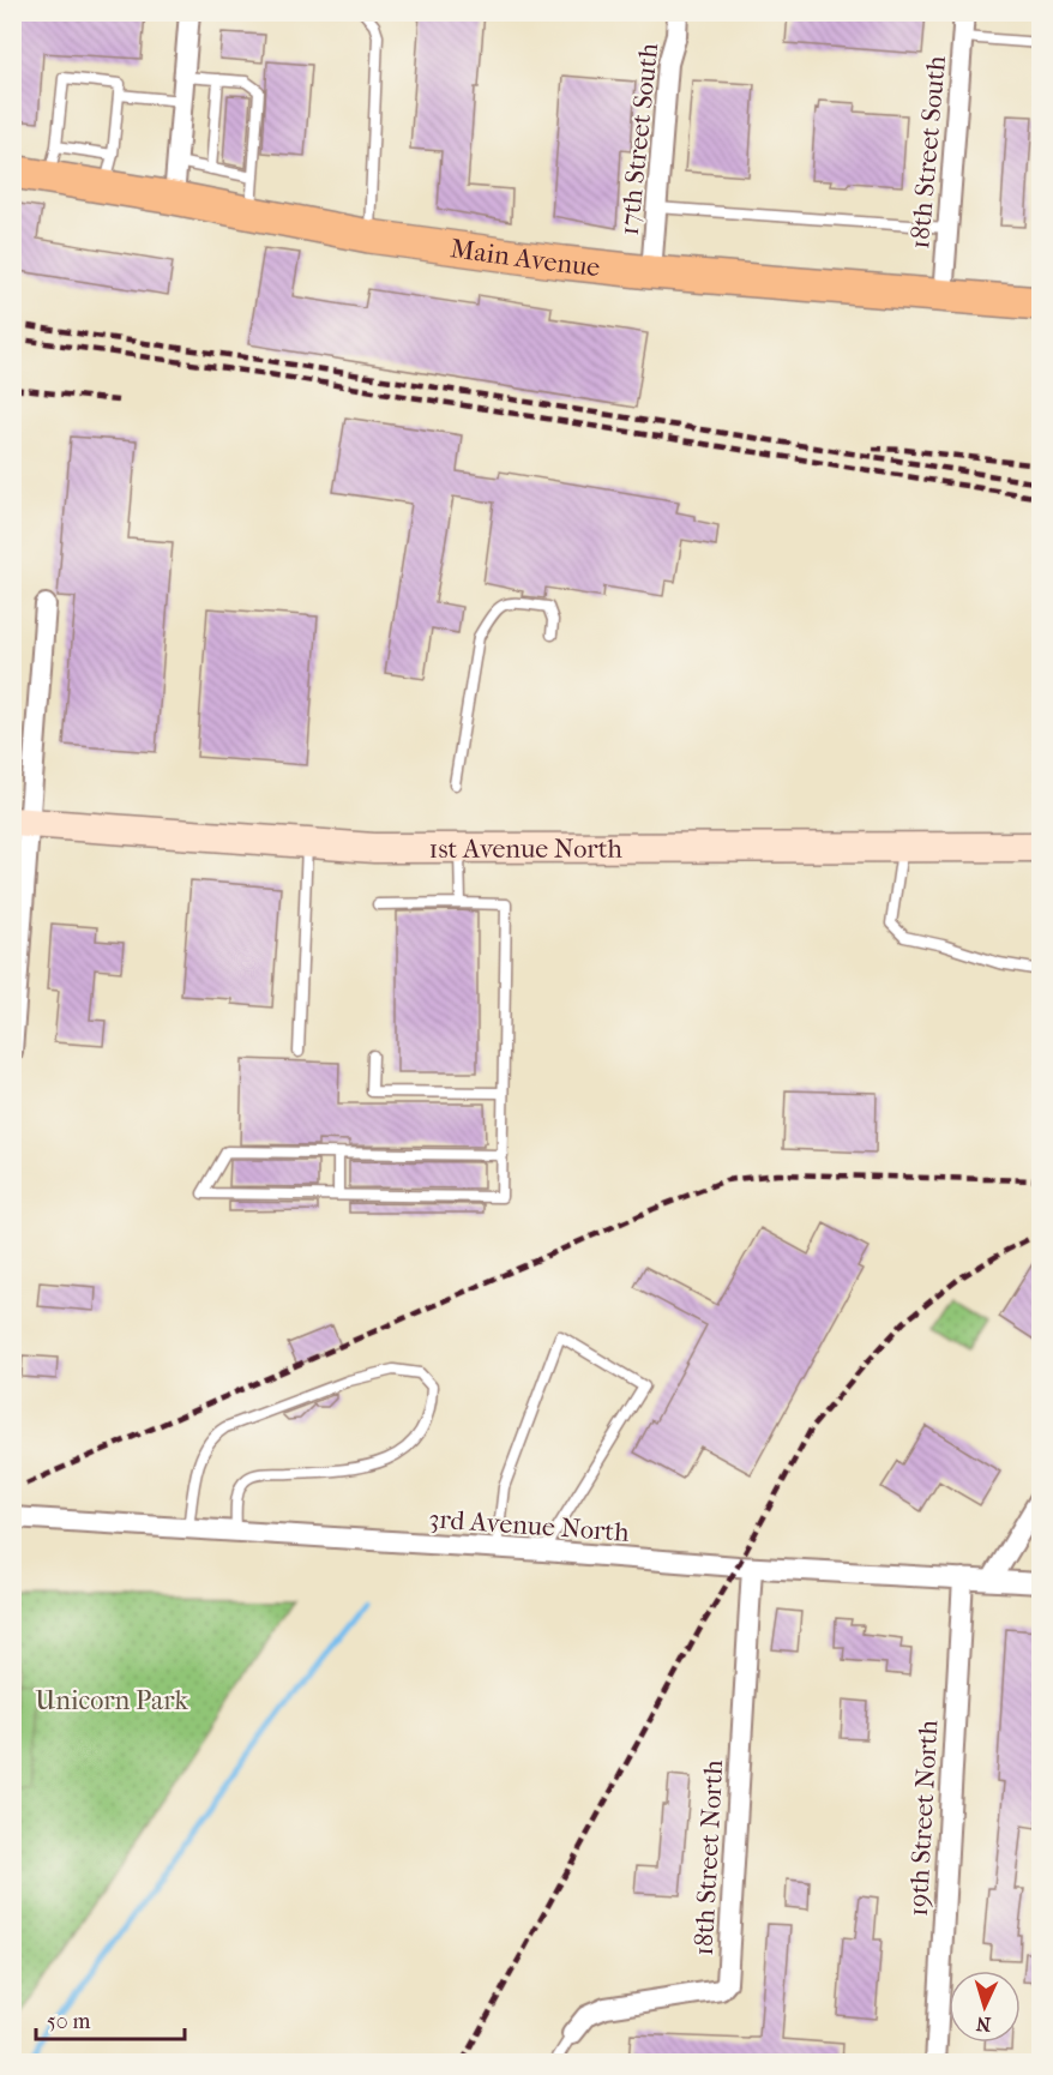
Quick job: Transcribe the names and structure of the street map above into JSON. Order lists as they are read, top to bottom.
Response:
{
  "streets": {
    "main road": ["Main Avenue"],
    "street": [
      "17th Street South",
      "18th Street South",
      "1st Avenue North",
      "3rd Avenue North",
      "19th Street North",
      "18th Street North"
    ]
  },
  "crossings": [
    ["17th Street South", "Main Avenue"],
    ["18th Street South", "Main Avenue"],
    ["3rd Avenue North", "19th Street North"],
    ["3rd Avenue North", "18th Street North"]
  ],
  "parks": ["Unicorn Park"],
  "scale_bar": "50 m",
  "north": "bottom"
}
